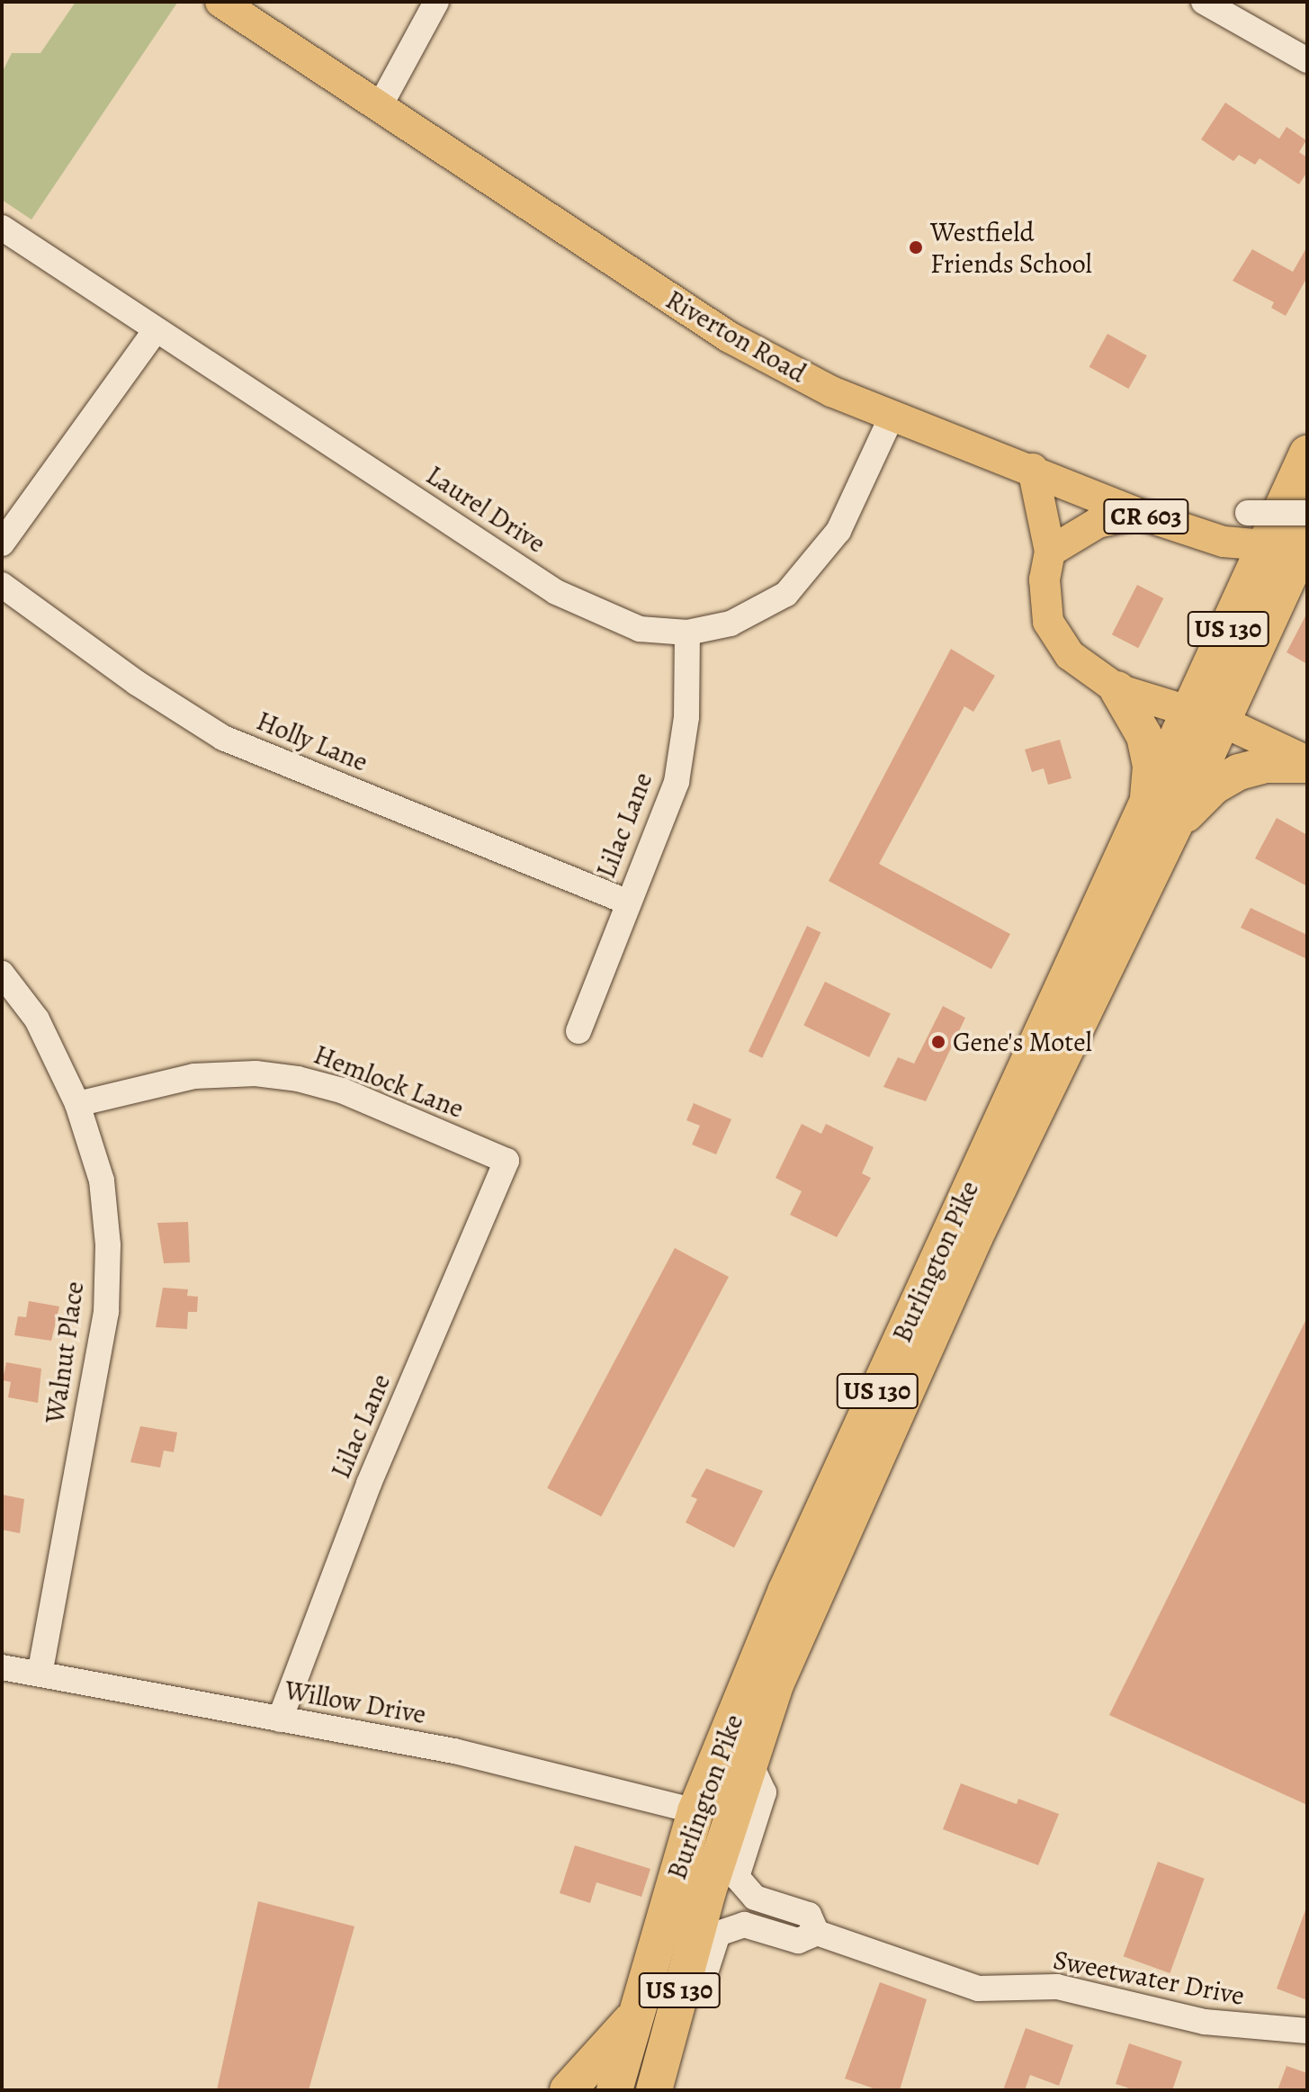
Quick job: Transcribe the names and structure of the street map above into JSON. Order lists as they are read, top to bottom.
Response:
{
  "streets": {
    "highway": ["US 130", "Burlington Pike"],
    "main road": ["Riverton Road", "CR 603"],
    "street": [
      "Laurel Drive",
      "Holly Lane",
      "Lilac Lane",
      "Hemlock Lane",
      "Walnut Place",
      "Willow Drive",
      "Sweetwater Drive"
    ]
  },
  "crossings": [
    ["Riverton Road", "Laurel Drive"],
    ["Riverton Road", "Burlington Pike"],
    ["Laurel Drive", "Lilac Lane"],
    ["Holly Lane", "Lilac Lane"],
    ["Lilac Lane", "Hemlock Lane"],
    ["Lilac Lane", "Willow Drive"],
    ["Hemlock Lane", "Walnut Place"],
    ["Burlington Pike", "Willow Drive"],
    ["Burlington Pike", "Sweetwater Drive"],
    ["Walnut Place", "Willow Drive"]
  ],
  "places": ["Westfield Friends School", "Gene's Motel"]
}
